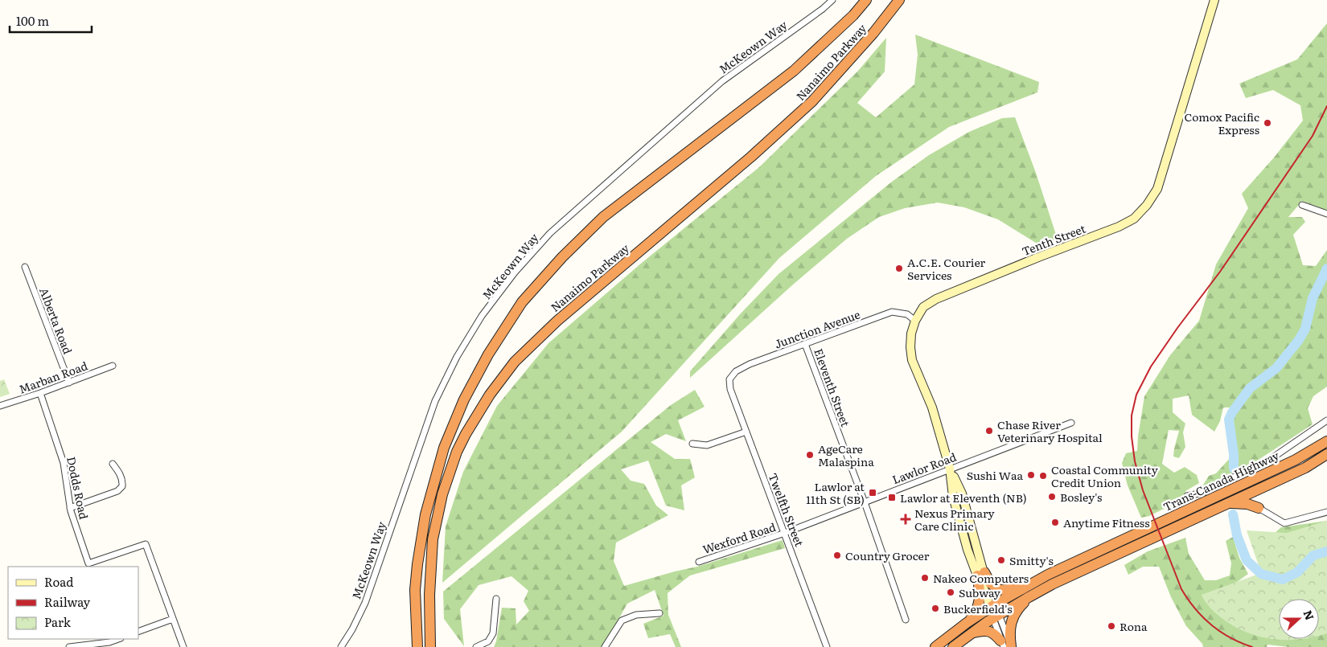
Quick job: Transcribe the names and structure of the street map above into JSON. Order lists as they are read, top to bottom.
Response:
{
  "streets": {
    "highway": ["Nanaimo Parkway", "Trans-Canada Highway"],
    "street": [
      "McKeown Way",
      "Tenth Street",
      "Alberta Road",
      "Junction Avenue",
      "Marban Road",
      "Eleventh Street",
      "Lawlor Road",
      "Dodds Road",
      "Twelfth Street",
      "Wexford Road"
    ]
  },
  "crossings": [
    ["Tenth Street", "Junction Avenue"],
    ["Tenth Street", "Lawlor Road"],
    ["Tenth Street", "Trans-Canada Highway"],
    ["Alberta Road", "Marban Road"],
    ["Junction Avenue", "Eleventh Street"],
    ["Junction Avenue", "Twelfth Street"],
    ["Marban Road", "Dodds Road"],
    ["Eleventh Street", "Lawlor Road"],
    ["Lawlor Road", "Twelfth Street"],
    ["Lawlor Road", "Wexford Road"],
    ["Twelfth Street", "Wexford Road"]
  ],
  "places": {
    "other": [
      "Comox Pacific Express",
      "A.C.E. Courier Services",
      "Chase River Veterinary Hospital",
      "AgeCare Malaspina",
      "Sushi Waa",
      "Coastal Community Credit Union",
      "Bosley's",
      "Anytime Fitness",
      "Country Grocer",
      "Smitty's",
      "Nakeo Computers",
      "Subway",
      "Buckerfield's",
      "Rona"
    ],
    "transit": ["Lawlor at 11th St (SB)", "Lawlor at Eleventh (NB)"],
    "health": ["Nexus Primary Care Clinic"]
  },
  "legend": ["Road", "Railway", "Park"],
  "scale_bar": "100 m",
  "north": "right"
}
